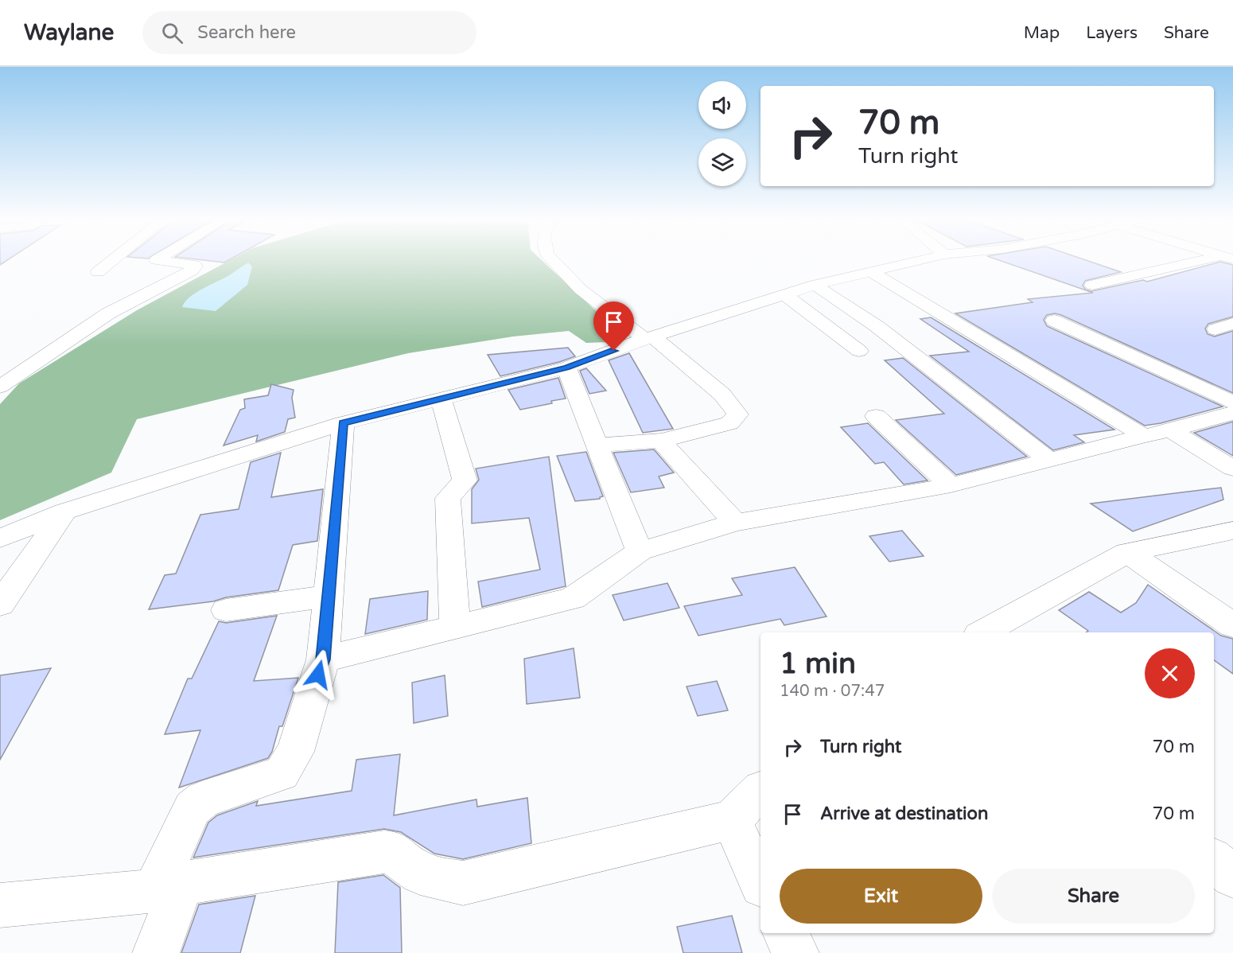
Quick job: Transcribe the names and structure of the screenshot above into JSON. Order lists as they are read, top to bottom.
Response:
{
  "page": {
    "header": "Waylane",
    "search": "Search here",
    "nav": ["Map", "Layers", "Share"],
    "turn": ["70 m", "Turn right"],
    "heading": ["1 min", "140 m · 07:47"],
    "list": [
      {
        "name": "Turn right",
        "value": "70 m"
      },
      {
        "name": "Arrive at destination",
        "value": "70 m"
      }
    ],
    "buttons": ["Exit", "Share"]
  }
}
